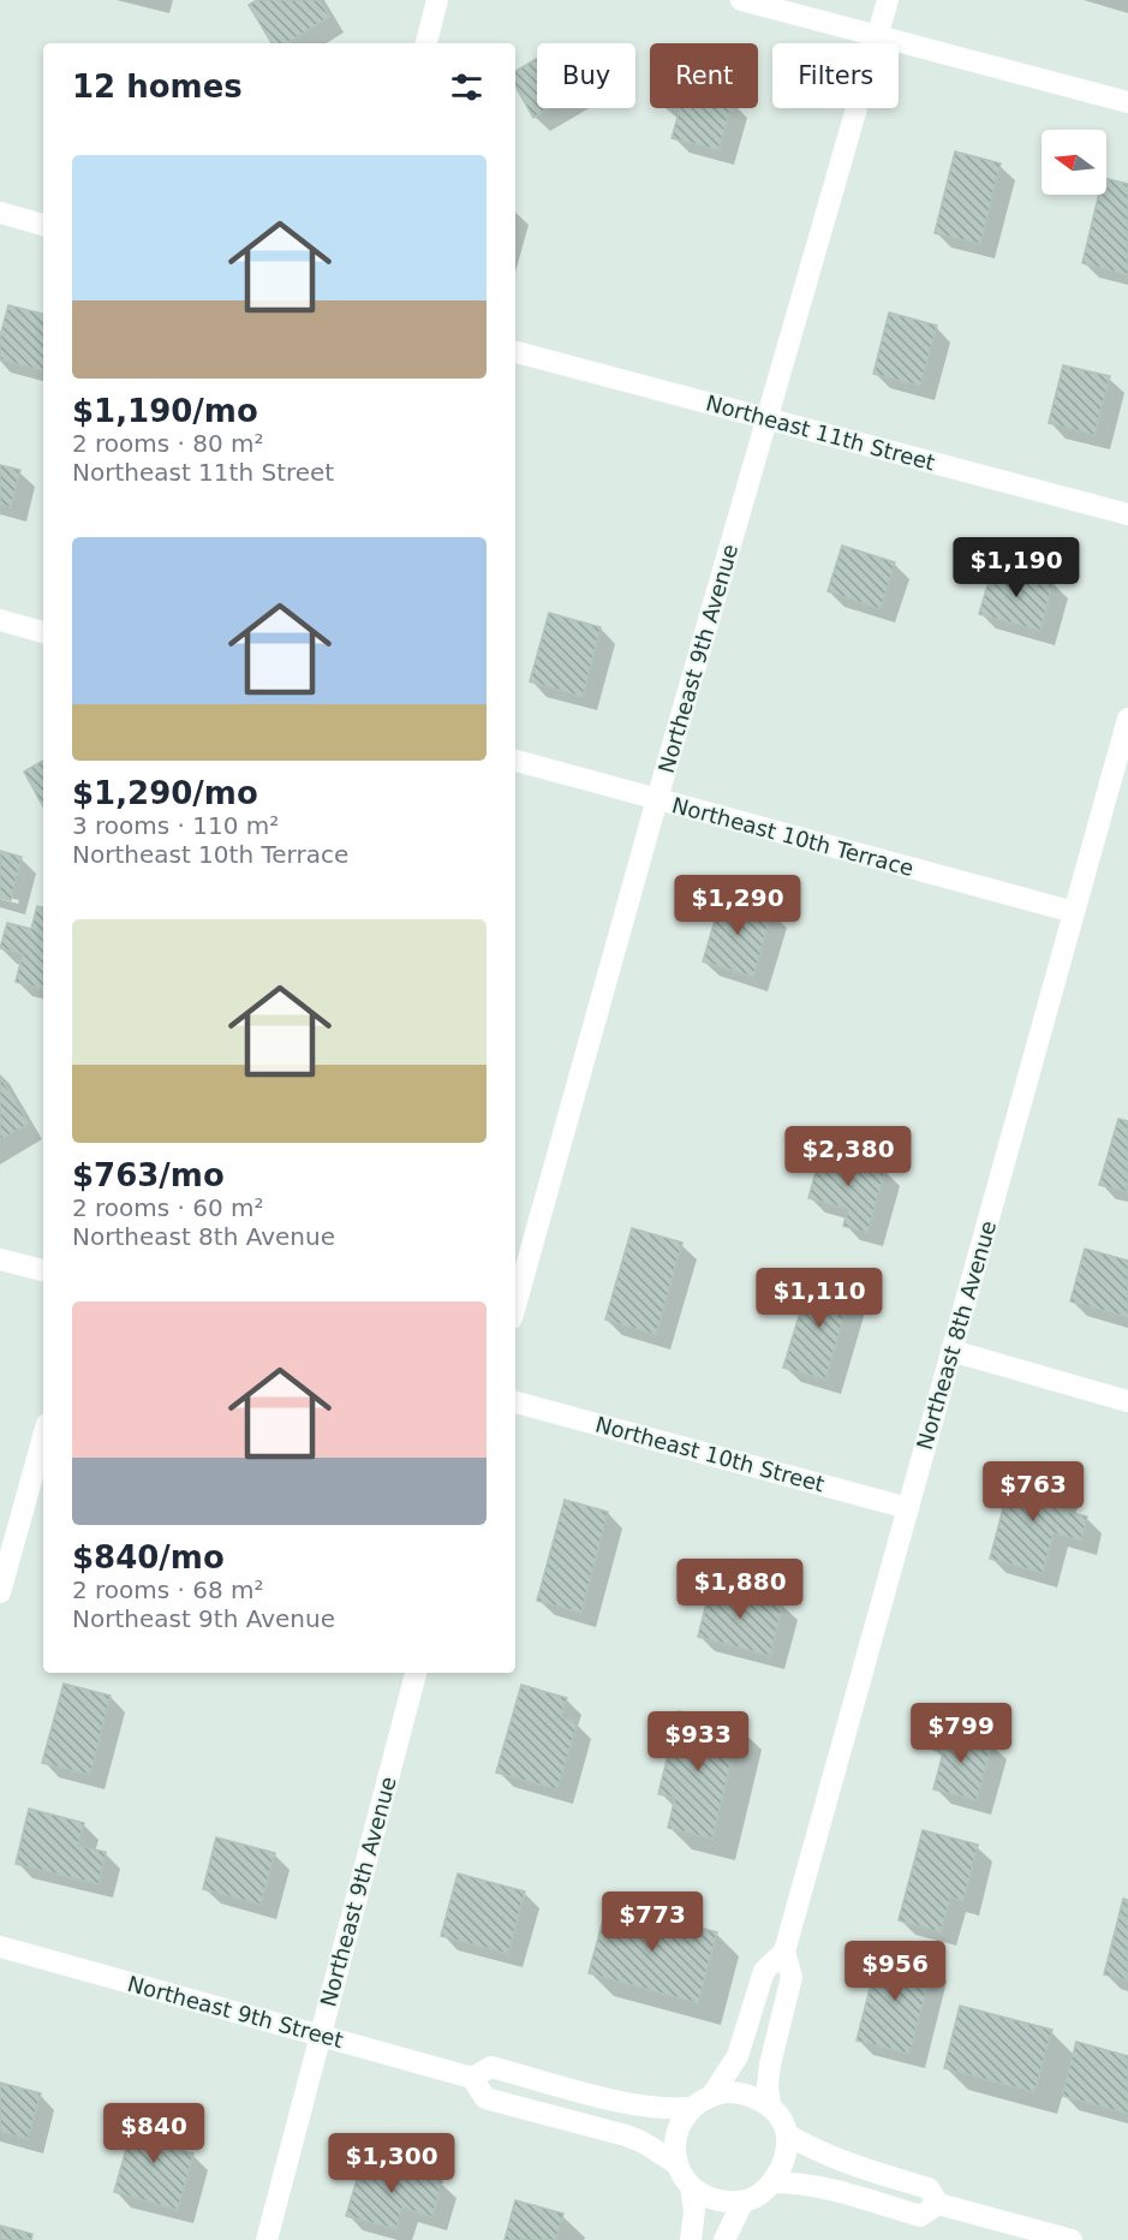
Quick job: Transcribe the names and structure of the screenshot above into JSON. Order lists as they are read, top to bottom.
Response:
{
  "streets": {
    "street": [
      "Northeast 11th Street",
      "Northeast 9th Avenue",
      "Northeast 10th Terrace",
      "Northeast 8th Avenue",
      "Northeast 10th Street",
      "Northeast 9th Street"
    ]
  },
  "crossings": [
    ["Northeast 11th Street", "Northeast 9th Avenue"],
    ["Northeast 9th Avenue", "Northeast 10th Terrace"],
    ["Northeast 9th Avenue", "Northeast 9th Street"],
    ["Northeast 10th Terrace", "Northeast 8th Avenue"],
    ["Northeast 8th Avenue", "Northeast 10th Street"],
    ["Northeast 8th Avenue", "Northeast 9th Street"]
  ],
  "north": "left",
  "page": {
    "chip": ["Buy", "Rent", "Filters"],
    "heading": "12 homes",
    "list": [
      {
        "name": "$1,190/mo",
        "note": "2 rooms · 80 m² · Northeast 11th Street"
      },
      {
        "name": "$1,290/mo",
        "note": "3 rooms · 110 m² · Northeast 10th Terrace"
      },
      {
        "name": "$763/mo",
        "note": "2 rooms · 60 m² · Northeast 8th Avenue"
      },
      {
        "name": "$840/mo",
        "note": "2 rooms · 68 m² · Northeast 9th Avenue"
      }
    ],
    "price": [
      "$1,190",
      "$1,290",
      "$2,380",
      "$1,110",
      "$763",
      "$1,880",
      "$799",
      "$933",
      "$773",
      "$956",
      "$840",
      "$1,300"
    ]
  }
}
